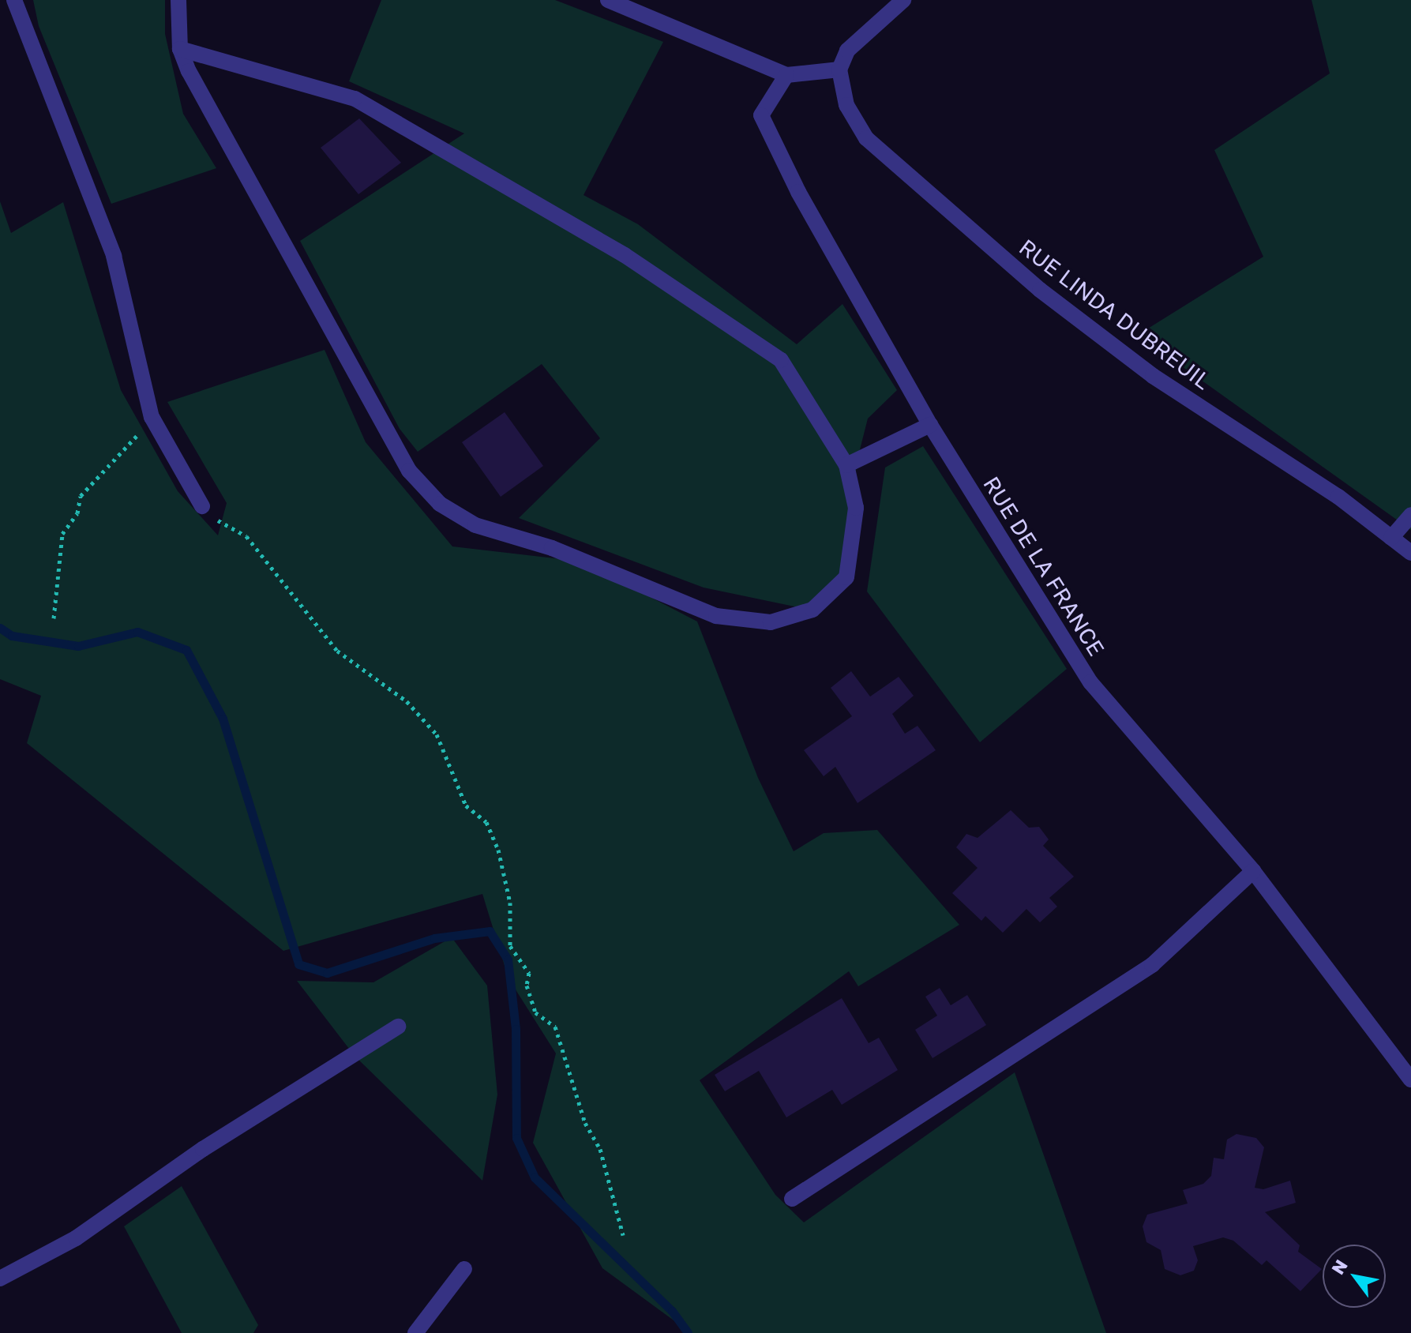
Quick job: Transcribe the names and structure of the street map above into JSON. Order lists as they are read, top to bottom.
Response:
{
  "streets": {
    "street": ["RUE LINDA DUBREUIL", "RUE DE LA FRANCE"]
  },
  "north": "top left"
}
